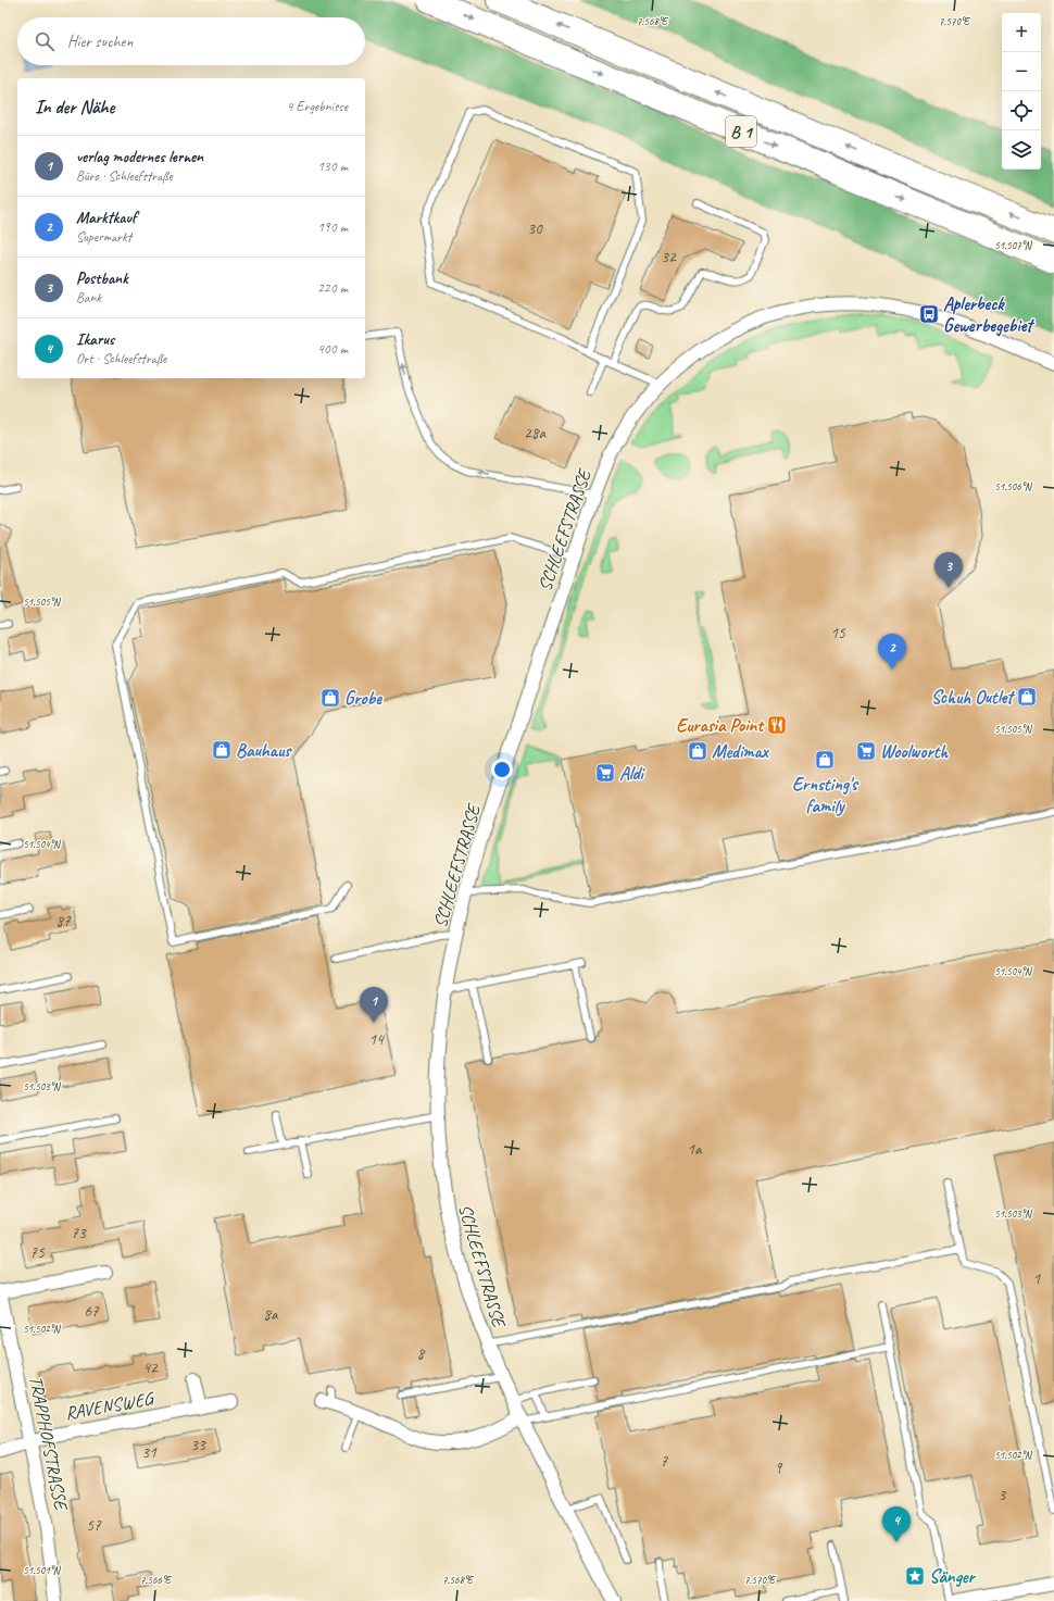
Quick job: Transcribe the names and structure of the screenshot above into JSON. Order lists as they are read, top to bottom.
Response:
{
  "streets": {
    "highway": ["B 1"],
    "street": ["SCHLEEFSTRASSE", "RAVENSWEG", "TRAPPHOFSTRASSE"]
  },
  "crossings": [
    ["RAVENSWEG", "TRAPPHOFSTRASSE"]
  ],
  "places": {
    "bus stop": ["Aplerbeck Gewerbegebiet"],
    "shop": [
      "Schuh Outlet",
      "Grobe",
      "Bauhaus",
      "Medimax",
      "Ernsting's family"
    ],
    "restaurant": ["Eurasia Point"],
    "supermarket": ["Woolworth", "Aldi"],
    "place": ["Sänger"]
  },
  "house_numbers": [
    "30",
    "32",
    "28a",
    "15",
    "87",
    "14",
    "1a",
    "73",
    "75",
    "1",
    "67",
    "8a",
    "8",
    "42",
    "33",
    "31",
    "7",
    "9",
    "3",
    "57"
  ],
  "page": {
    "map_buttons": ["+", "−"],
    "search": "Hier suchen",
    "heading": ["In der Nähe", "4 Ergebnisse"],
    "list": [
      {
        "mark": "1",
        "name": "verlag modernes lernen",
        "note": "Büro · Schleefstraße",
        "value": "130 m"
      },
      {
        "mark": "2",
        "name": "Marktkauf",
        "note": "Supermarkt",
        "value": "190 m"
      },
      {
        "mark": "3",
        "name": "Postbank",
        "note": "Bank",
        "value": "220 m"
      },
      {
        "mark": "4",
        "name": "Ikarus",
        "note": "Ort · Schleefstraße",
        "value": "400 m"
      }
    ],
    "pins": [
      "3",
      "2",
      "1",
      "4"
    ]
  },
  "coordinates": [
    "7.568°E",
    "7.570°E",
    "51.507°N",
    "51.506°N",
    "51.505°N",
    "51.504°N",
    "51.503°N",
    "51.502°N",
    "51.501°N",
    "7.566°E"
  ]
}
